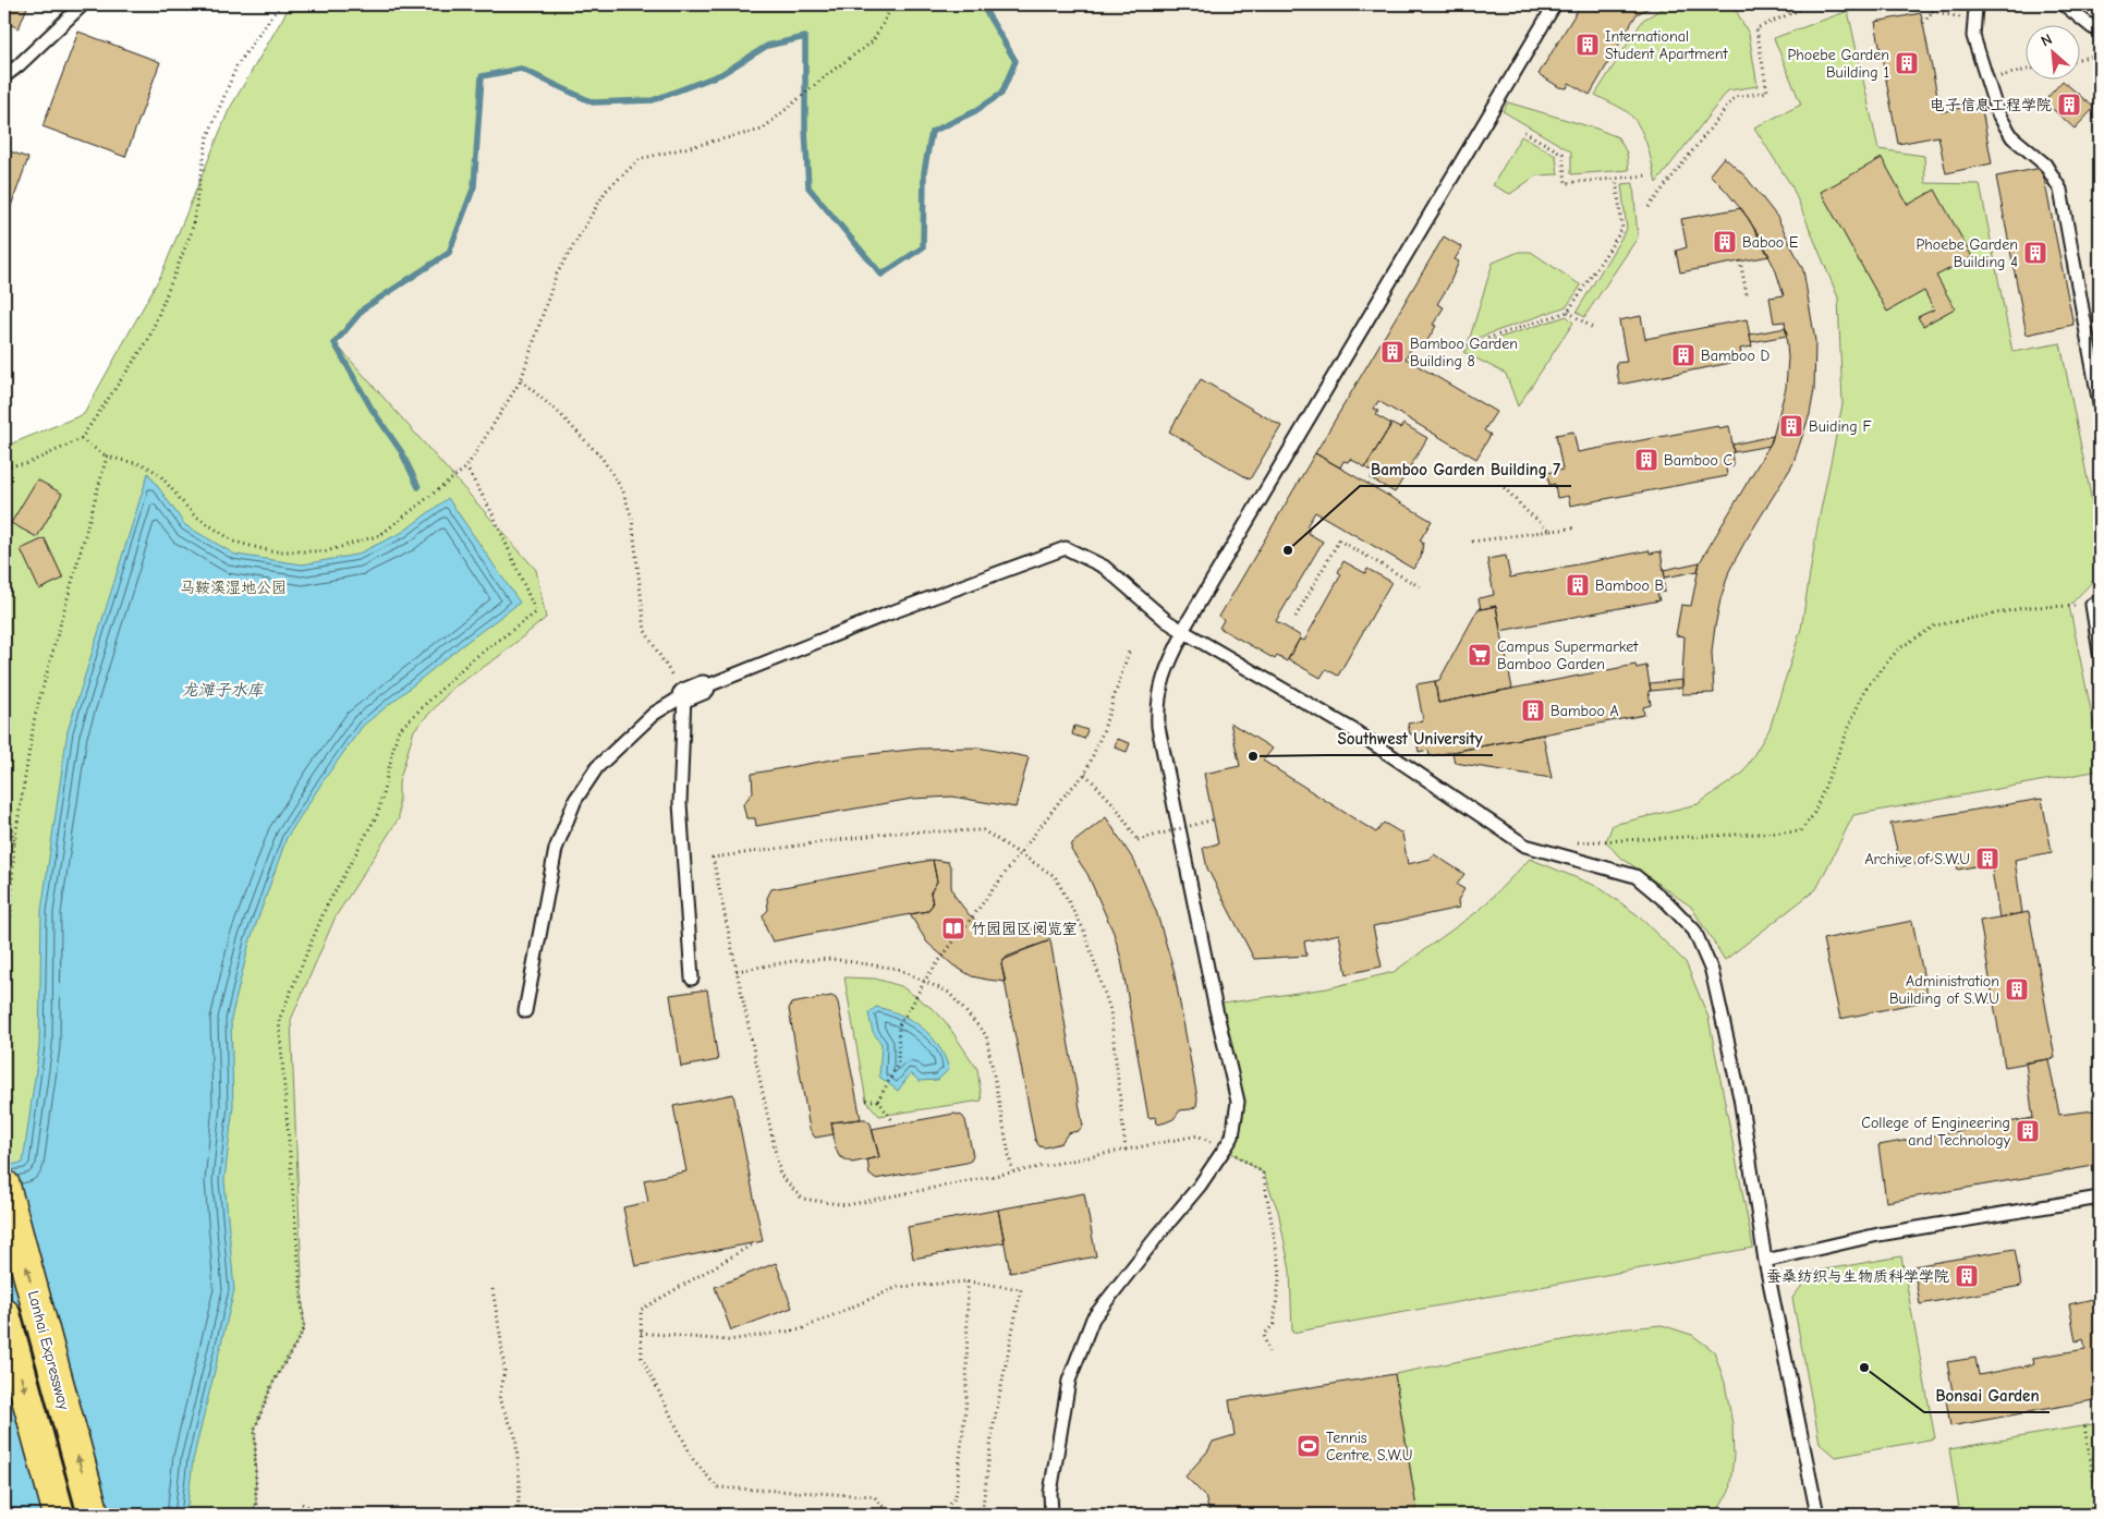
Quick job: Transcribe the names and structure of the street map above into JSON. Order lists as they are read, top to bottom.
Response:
{
  "streets": {
    "highway": ["Lanhai Expressway"]
  },
  "water": ["龙滩子水库"],
  "parks": ["马鞍溪湿地公园"],
  "places": {
    "building": [
      "International Student Apartment",
      "Phoebe Garden Building 1",
      "电子信息工程学院",
      "Baboo E",
      "Phoebe Garden Building 4",
      "Bamboo Garden Building 8",
      "Bamboo D",
      "Buiding F",
      "Bamboo C",
      "Bamboo B",
      "Bamboo A",
      "Archive of S.W.U",
      "Administration Building of S.W.U",
      "College of Engineering and Technology",
      "蚕桑纺织与生物质科学学院"
    ],
    "other": ["Bamboo Garden Building 7", "Southwest University", "Bonsai Garden"],
    "supermarket": ["Campus Supermarket Bamboo Garden"],
    "library": ["竹园园区阅览室"],
    "sports": ["Tennis Centre, S.W.U"]
  },
  "north": "top left"
}
